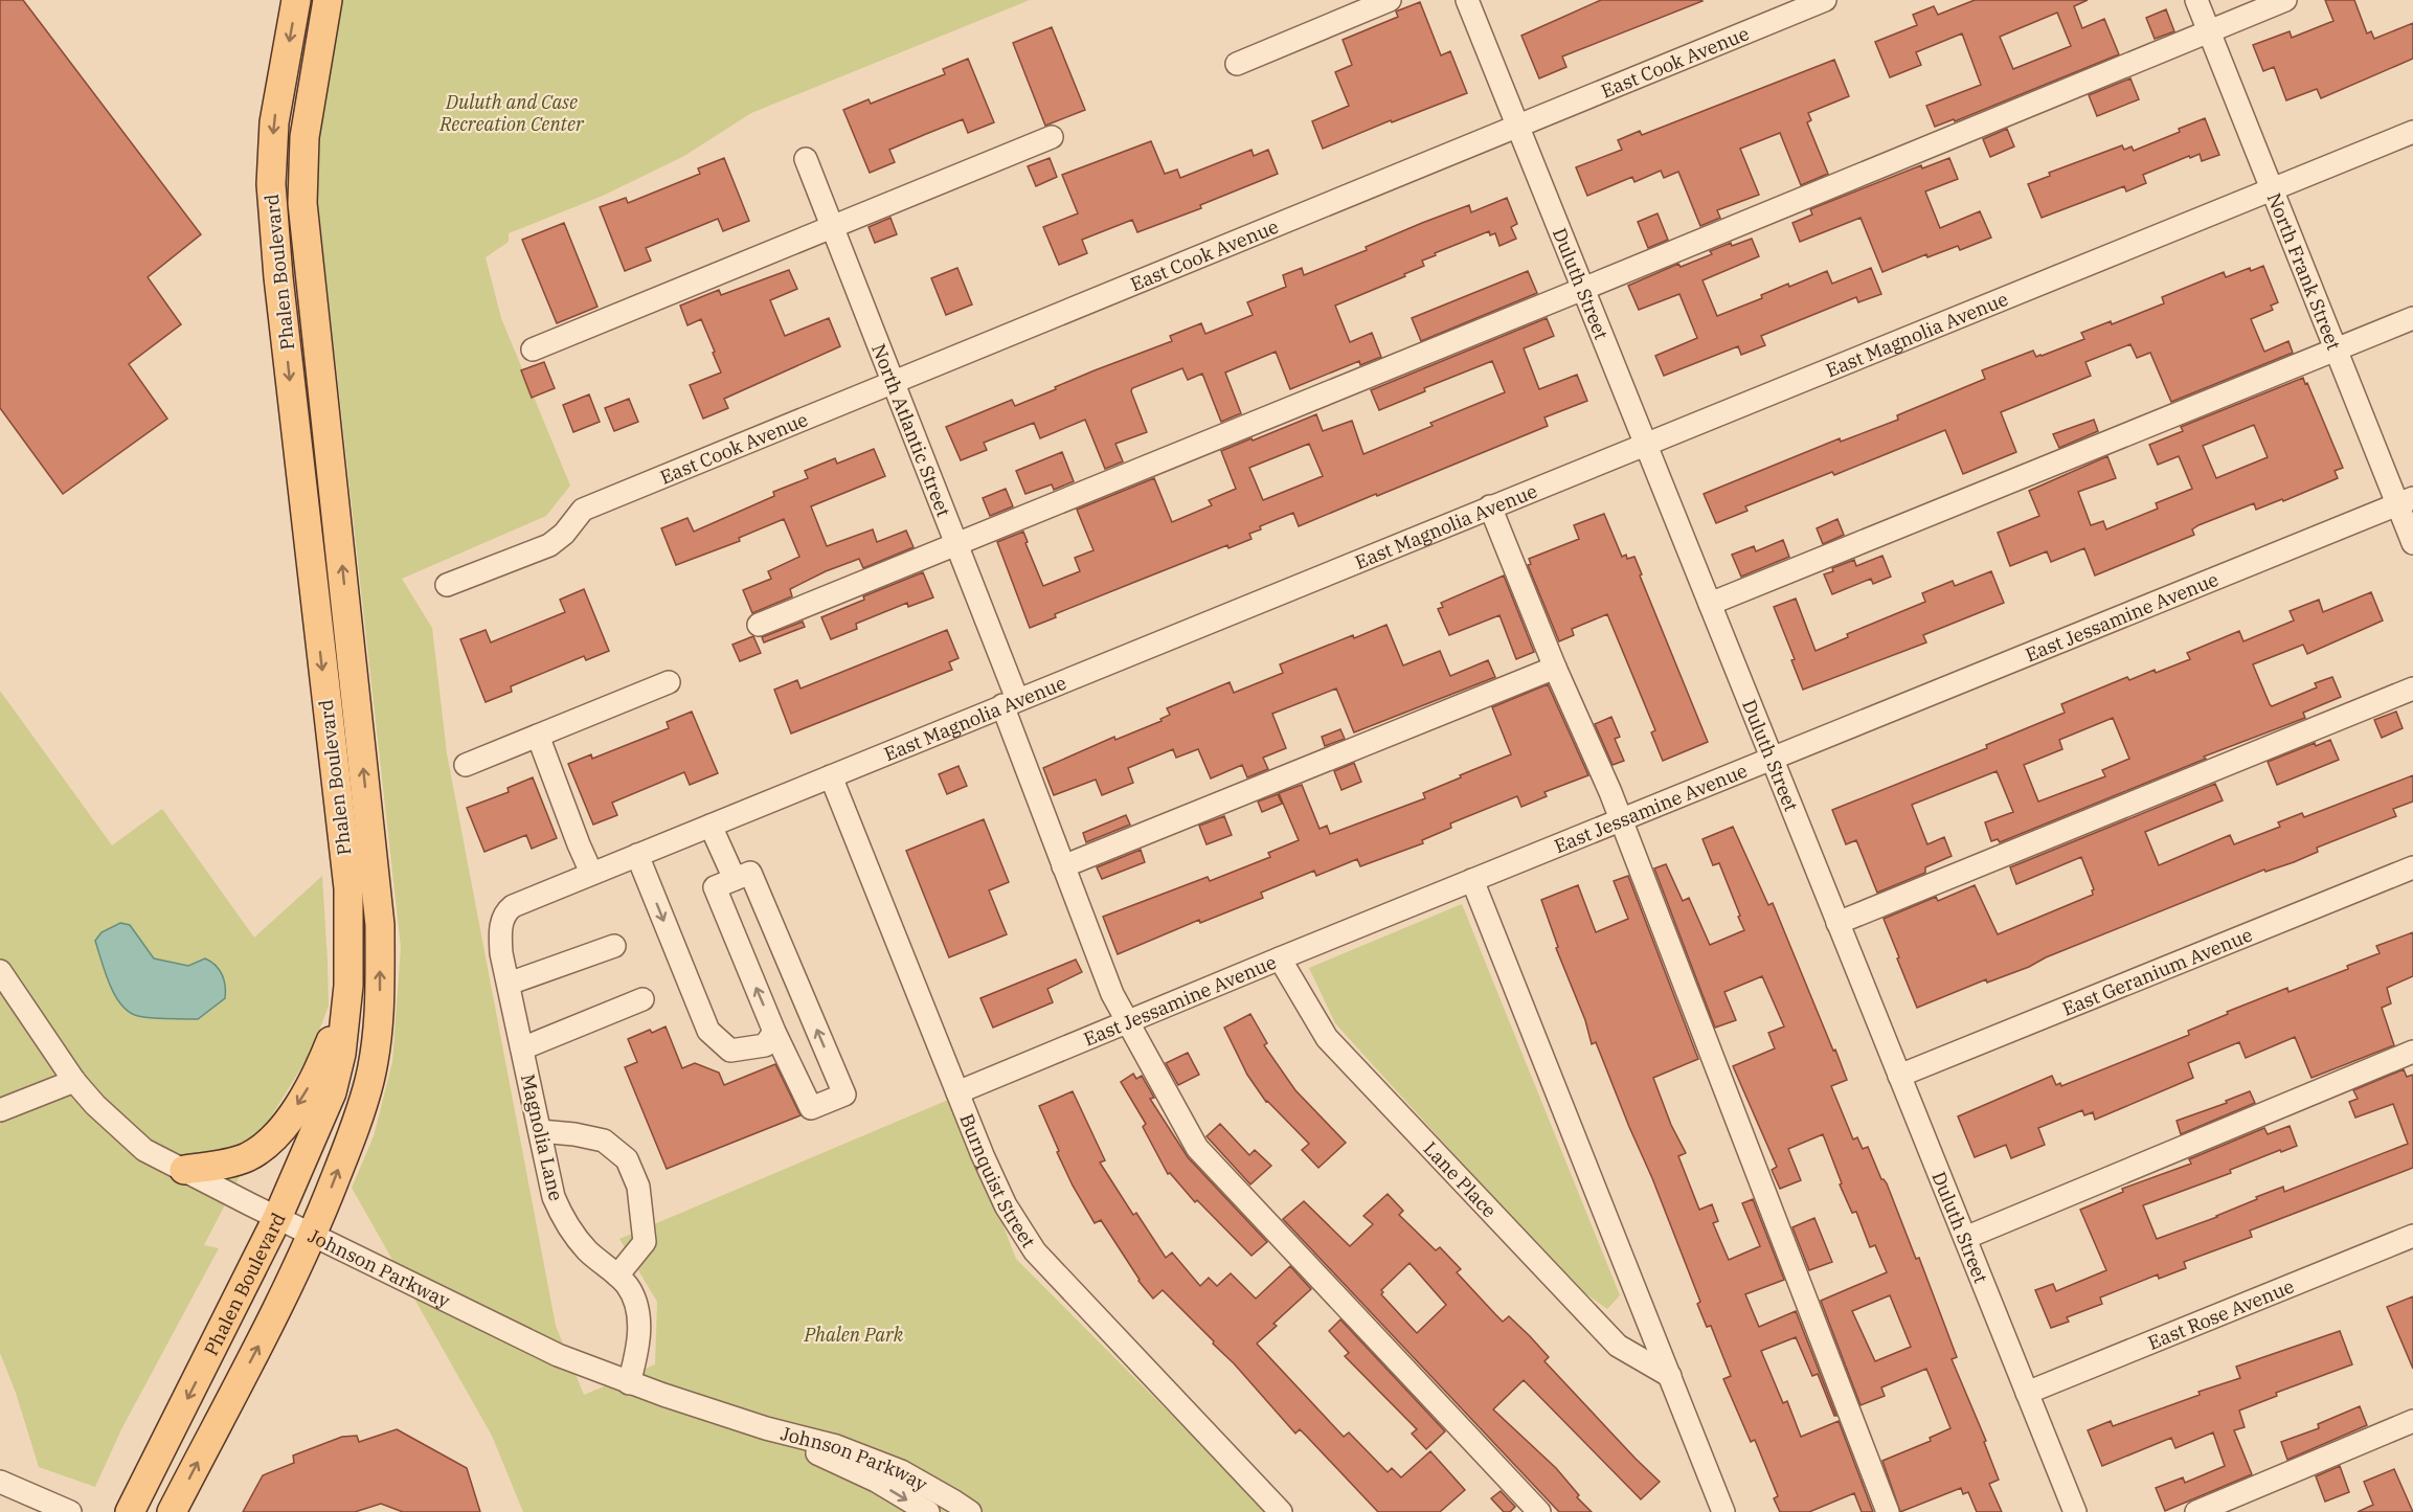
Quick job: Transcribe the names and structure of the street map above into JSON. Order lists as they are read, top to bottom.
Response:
{
  "streets": {
    "main road": ["Phalen Boulevard"],
    "street": [
      "East Cook Avenue",
      "North Frank Street",
      "Duluth Street",
      "East Magnolia Avenue",
      "North Atlantic Street",
      "East Jessamine Avenue",
      "East Geranium Avenue",
      "Magnolia Lane",
      "Burnquist Street",
      "Lane Place",
      "Johnson Parkway",
      "East Rose Avenue"
    ]
  },
  "crossings": [
    ["East Cook Avenue", "Duluth Street"],
    ["East Cook Avenue", "North Atlantic Street"],
    ["Phalen Boulevard", "Johnson Parkway"],
    ["North Frank Street", "East Magnolia Avenue"],
    ["North Frank Street", "East Jessamine Avenue"],
    ["Duluth Street", "East Magnolia Avenue"],
    ["Duluth Street", "East Jessamine Avenue"],
    ["Duluth Street", "East Geranium Avenue"],
    ["Duluth Street", "East Rose Avenue"],
    ["East Magnolia Avenue", "North Atlantic Street"],
    ["East Magnolia Avenue", "Magnolia Lane"],
    ["East Magnolia Avenue", "Burnquist Street"],
    ["North Atlantic Street", "East Jessamine Avenue"],
    ["East Jessamine Avenue", "Burnquist Street"],
    ["East Jessamine Avenue", "Lane Place"],
    ["Magnolia Lane", "Johnson Parkway"]
  ],
  "parks": ["Duluth and Case Recreation Center", "Phalen Park"]
}
